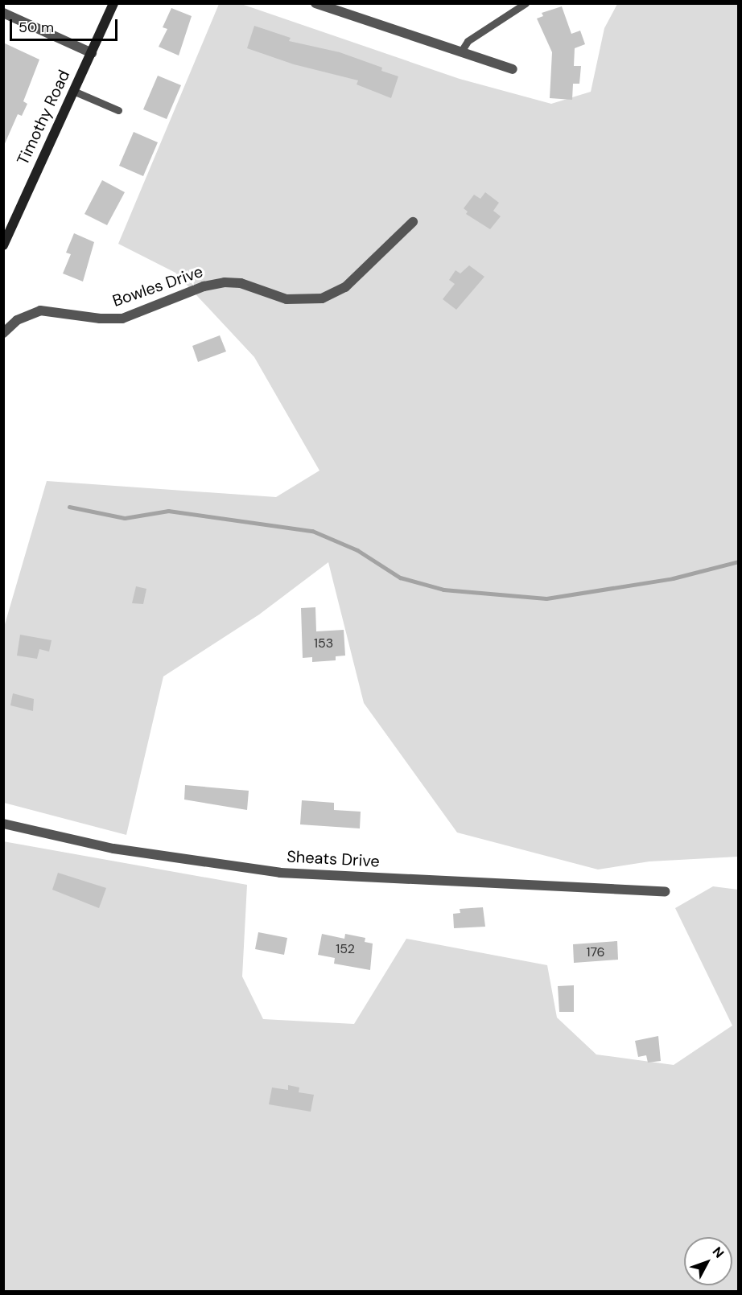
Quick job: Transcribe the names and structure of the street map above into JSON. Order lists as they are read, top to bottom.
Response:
{
  "streets": {
    "main road": ["Timothy Road"],
    "street": ["Bowles Drive", "Sheats Drive"]
  },
  "house_numbers": ["153", "152", "176"],
  "scale_bar": "50 m",
  "north": "top right"
}
